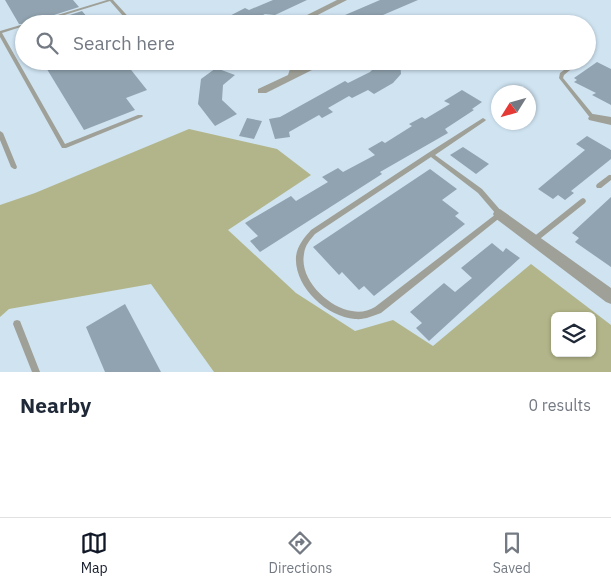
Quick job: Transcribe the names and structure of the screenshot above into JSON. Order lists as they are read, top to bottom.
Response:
{
  "north": "bottom left",
  "page": {
    "search": "Search here",
    "heading": ["Nearby", "0 results"],
    "nav": ["Map", "Directions", "Saved"]
  }
}
